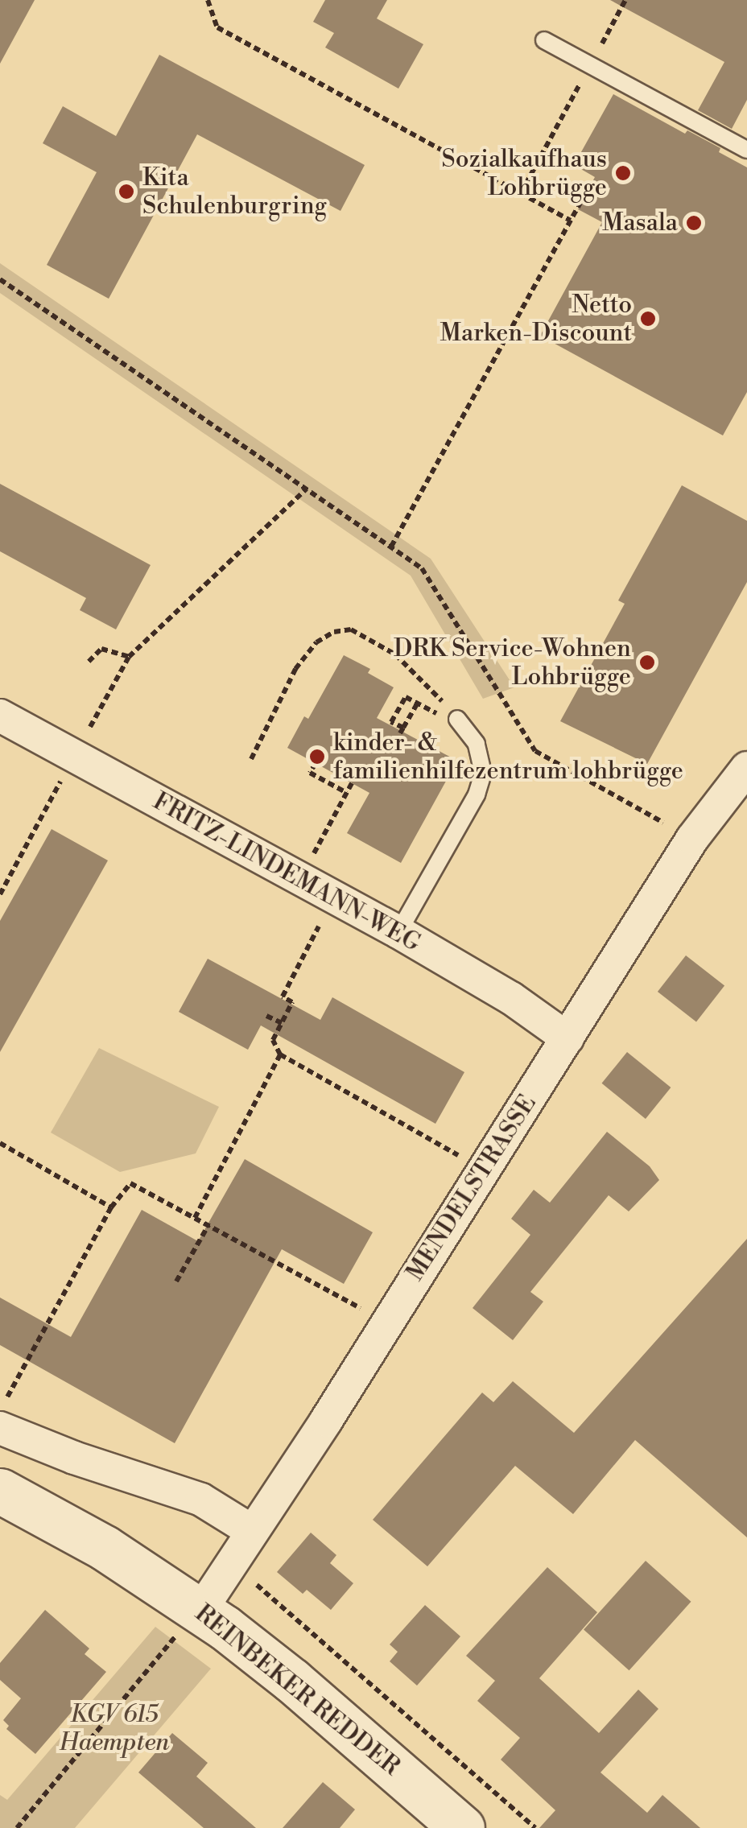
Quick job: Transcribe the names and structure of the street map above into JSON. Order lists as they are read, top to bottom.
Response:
{
  "streets": {
    "main road": ["REINBEKER REDDER"],
    "street": ["FRITZ-LINDEMANN-WEG", "MENDELSTRASSE"]
  },
  "crossings": [
    ["FRITZ-LINDEMANN-WEG", "MENDELSTRASSE"],
    ["MENDELSTRASSE", "REINBEKER REDDER"]
  ],
  "parks": ["KGV 615 Haempten"],
  "places": [
    "Sozialkaufhaus Lohbrügge",
    "Kita Schulenburgring",
    "Masala",
    "Netto Marken-Discount",
    "DRK Service-Wohnen Lohbrügge",
    "kinder- & familienhilfezentrum lohbrügge"
  ]
}
